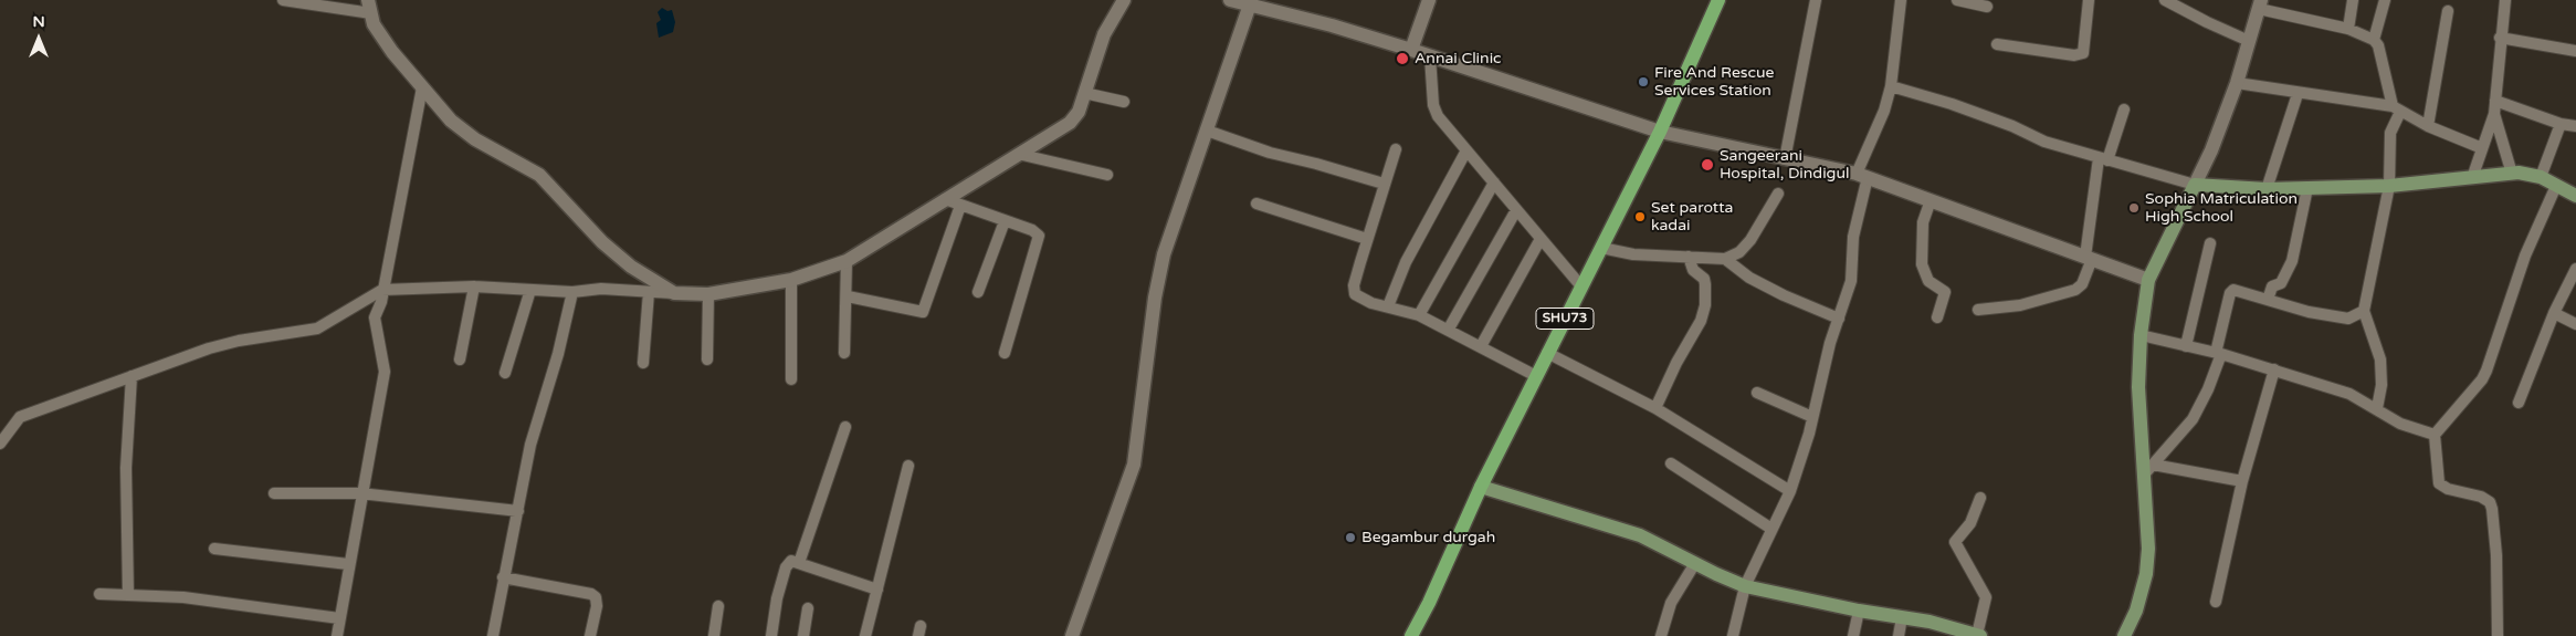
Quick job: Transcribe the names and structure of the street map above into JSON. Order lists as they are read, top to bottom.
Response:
{
  "streets": {
    "main road": ["SHU73"]
  },
  "places": [
    "Annai Clinic",
    "Fire And Rescue Services Station",
    "Sangeerani Hospital, Dindigul",
    "Sophia Matriculation High School",
    "Set parotta kadai",
    "Begambur durgah"
  ],
  "north": "top"
}
